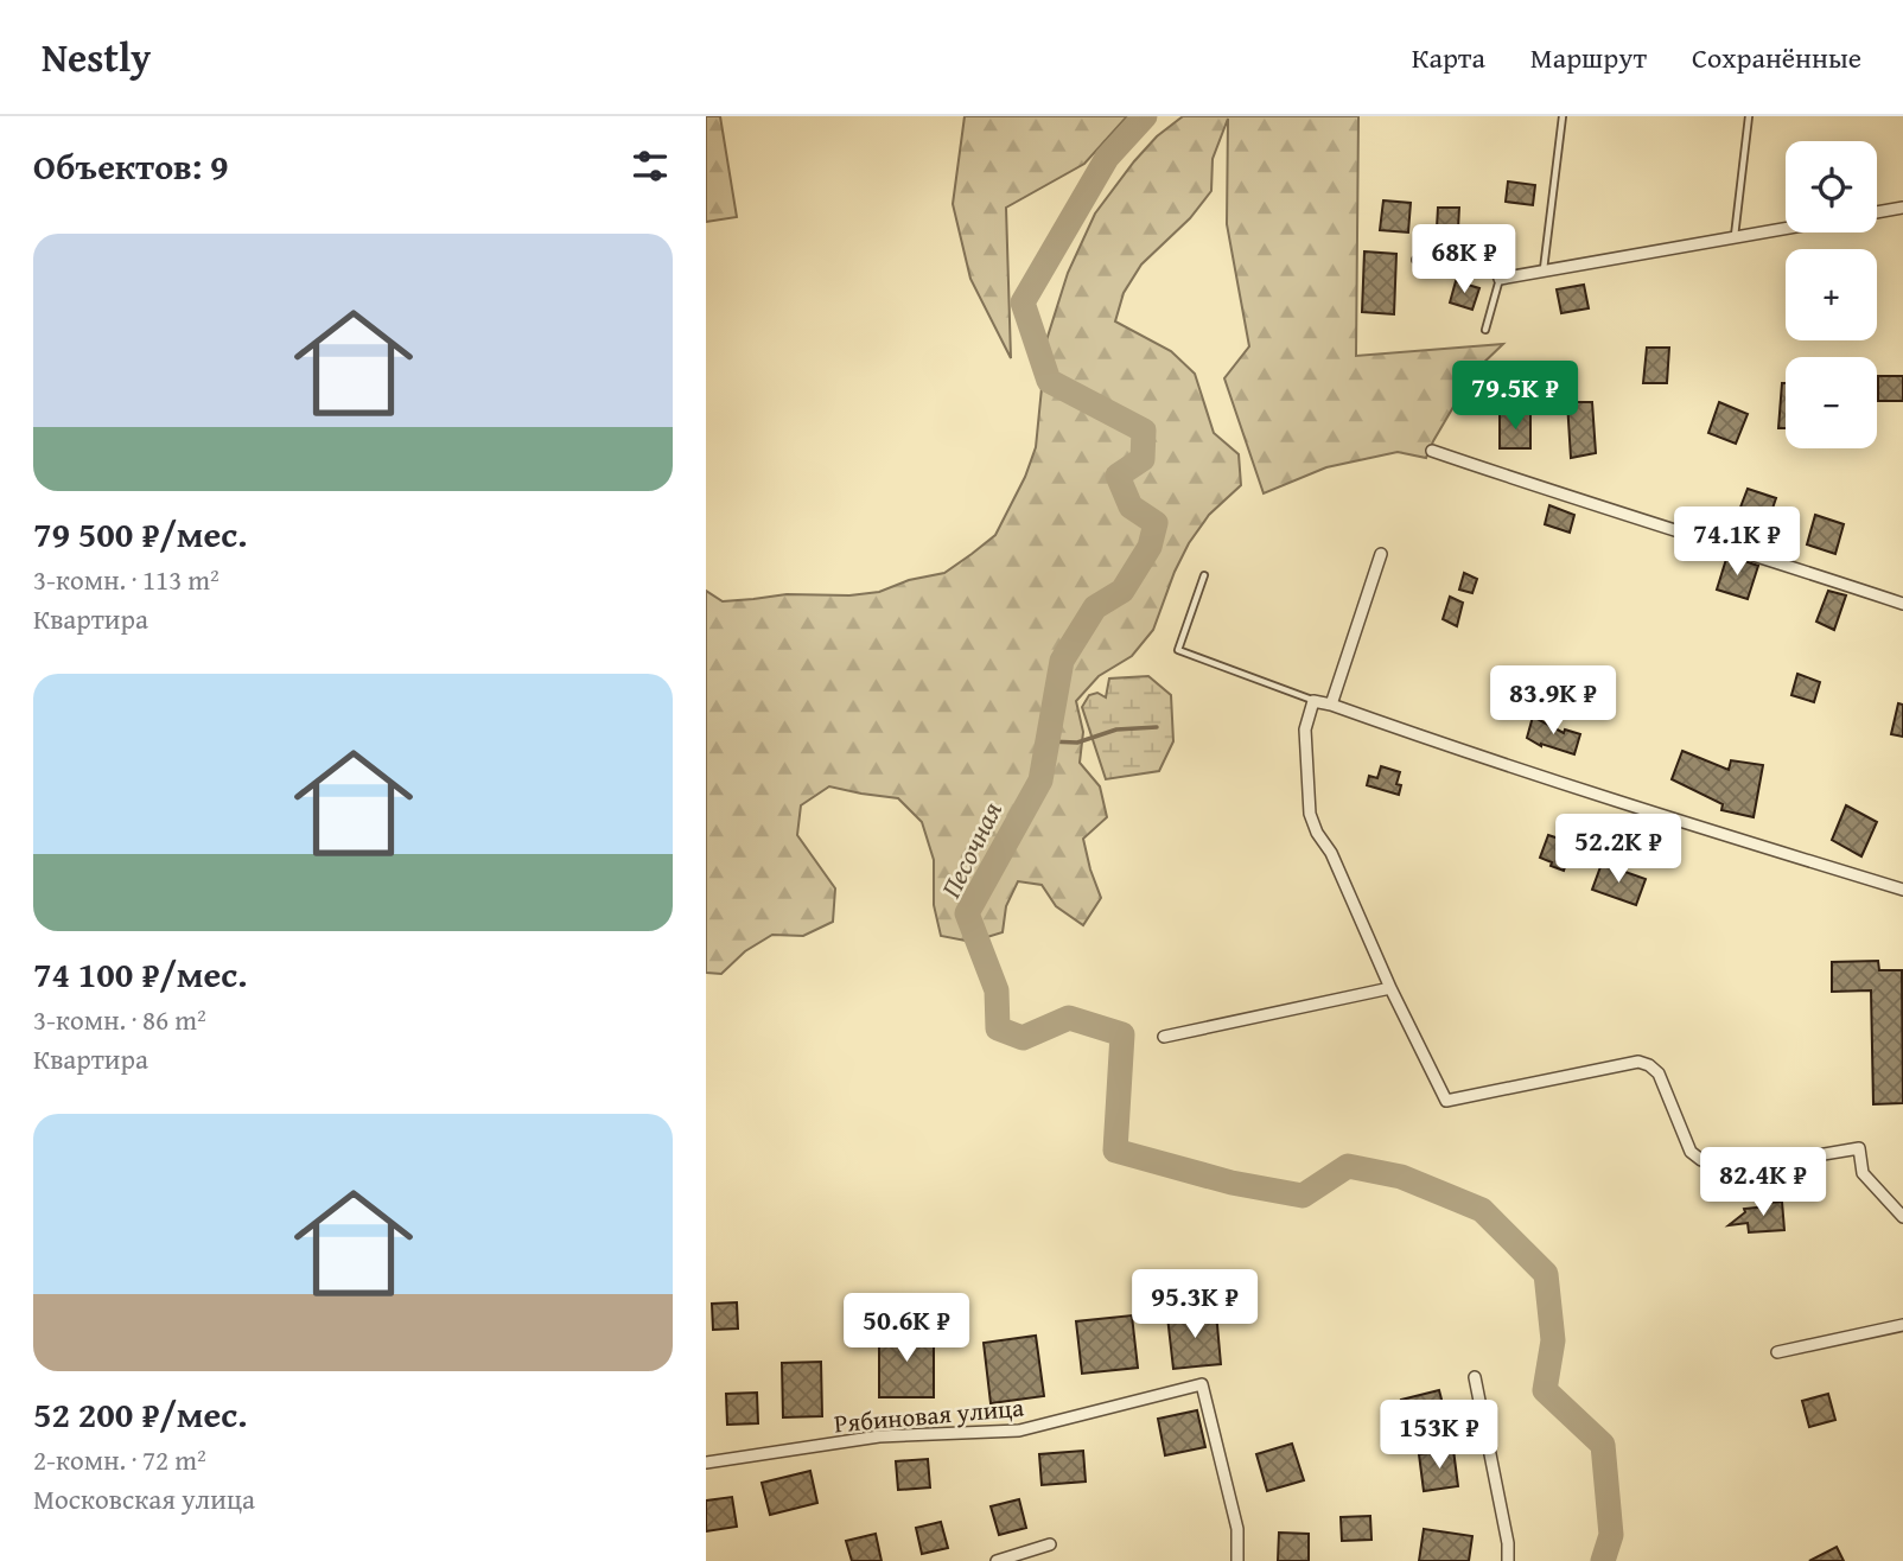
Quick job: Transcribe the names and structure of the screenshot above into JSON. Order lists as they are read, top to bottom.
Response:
{
  "streets": {
    "street": ["Рябиновая улица"]
  },
  "water": ["Песочная"],
  "page": {
    "header": "Nestly",
    "nav": ["Карта", "Маршрут", "Сохранённые"],
    "heading": "Объектов: 9",
    "map_buttons": ["+", "−"],
    "list": [
      {
        "name": "79 500 ₽/мес.",
        "note": "3-комн. · 113 m² · Квартира"
      },
      {
        "name": "74 100 ₽/мес.",
        "note": "3-комн. · 86 m² · Квартира"
      },
      {
        "name": "52 200 ₽/мес.",
        "note": "2-комн. · 72 m² · Московская улица"
      }
    ],
    "price": [
      "68K ₽",
      "79.5K ₽",
      "74.1K ₽",
      "83.9K ₽",
      "52.2K ₽",
      "82.4K ₽",
      "95.3K ₽",
      "50.6K ₽",
      "153K ₽"
    ]
  }
}
